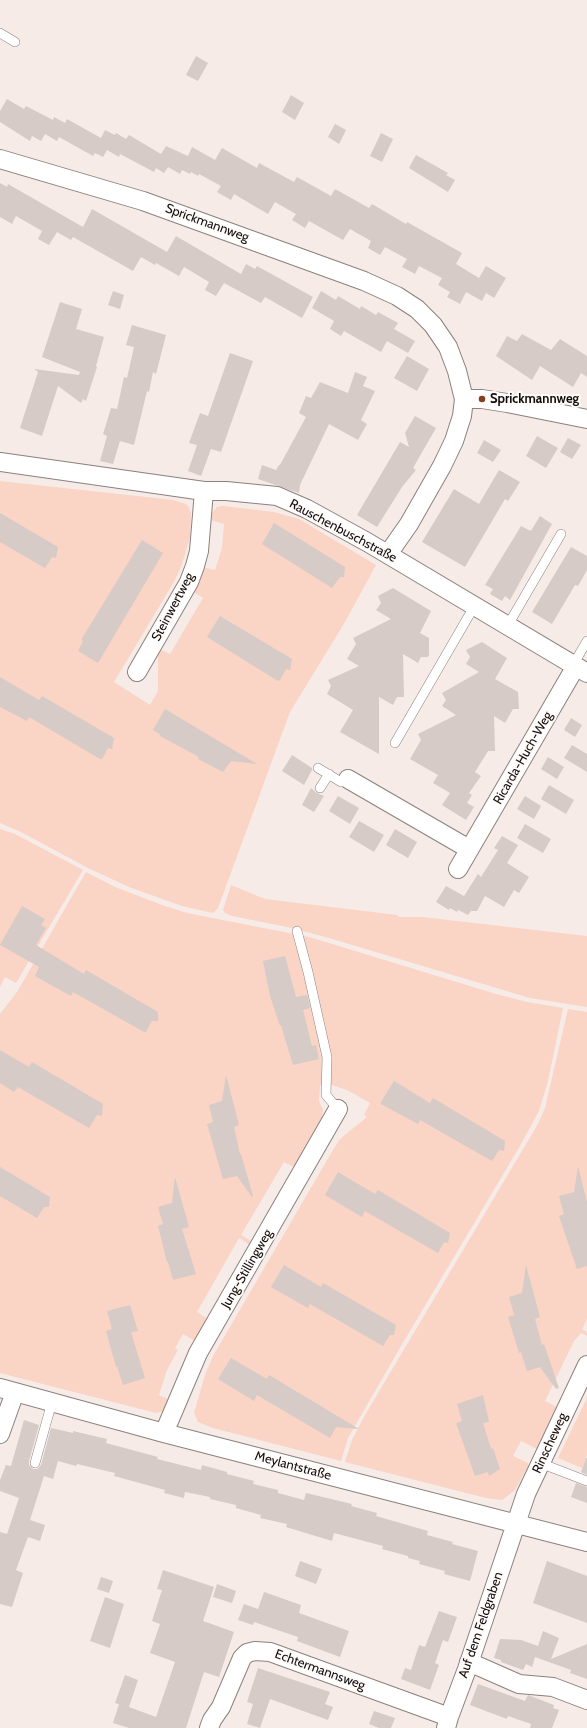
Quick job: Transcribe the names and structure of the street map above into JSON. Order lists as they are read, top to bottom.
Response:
{
  "streets": {
    "street": [
      "Sprickmannweg",
      "Rauschenbuschstraße",
      "Steinwertweg",
      "Ricarda-Huch-Weg",
      "Jung-Stillingweg",
      "Rinscheweg",
      "Meylantstraße",
      "Auf dem Feldgraben",
      "Echtermannsweg"
    ]
  },
  "crossings": [
    ["Sprickmannweg", "Rauschenbuschstraße"],
    ["Rauschenbuschstraße", "Steinwertweg"],
    ["Rauschenbuschstraße", "Ricarda-Huch-Weg"],
    ["Jung-Stillingweg", "Meylantstraße"],
    ["Rinscheweg", "Meylantstraße"],
    ["Rinscheweg", "Auf dem Feldgraben"],
    ["Meylantstraße", "Auf dem Feldgraben"],
    ["Auf dem Feldgraben", "Echtermannsweg"]
  ],
  "places": ["Sprickmannweg"]
}
